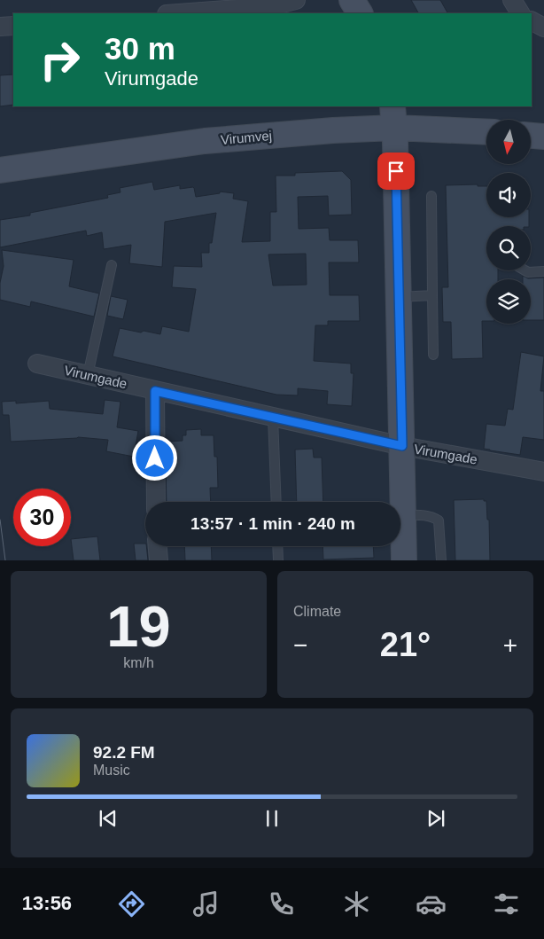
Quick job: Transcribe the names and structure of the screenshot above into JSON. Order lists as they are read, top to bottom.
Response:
{
  "streets": {
    "street": ["Virumvej", "Virumgade"]
  },
  "north": "bottom",
  "page": {
    "turn": ["30 m", "Virumgade"],
    "limit": "30",
    "trip": "13:57 · 1 min · 240 m",
    "tile": [
      ["19", "km/h"],
      "Climate"
    ],
    "heat": ["−", "21°", "+"],
    "song": ["92.2 FM", "Music"],
    "tabs": "13:56"
  }
}
